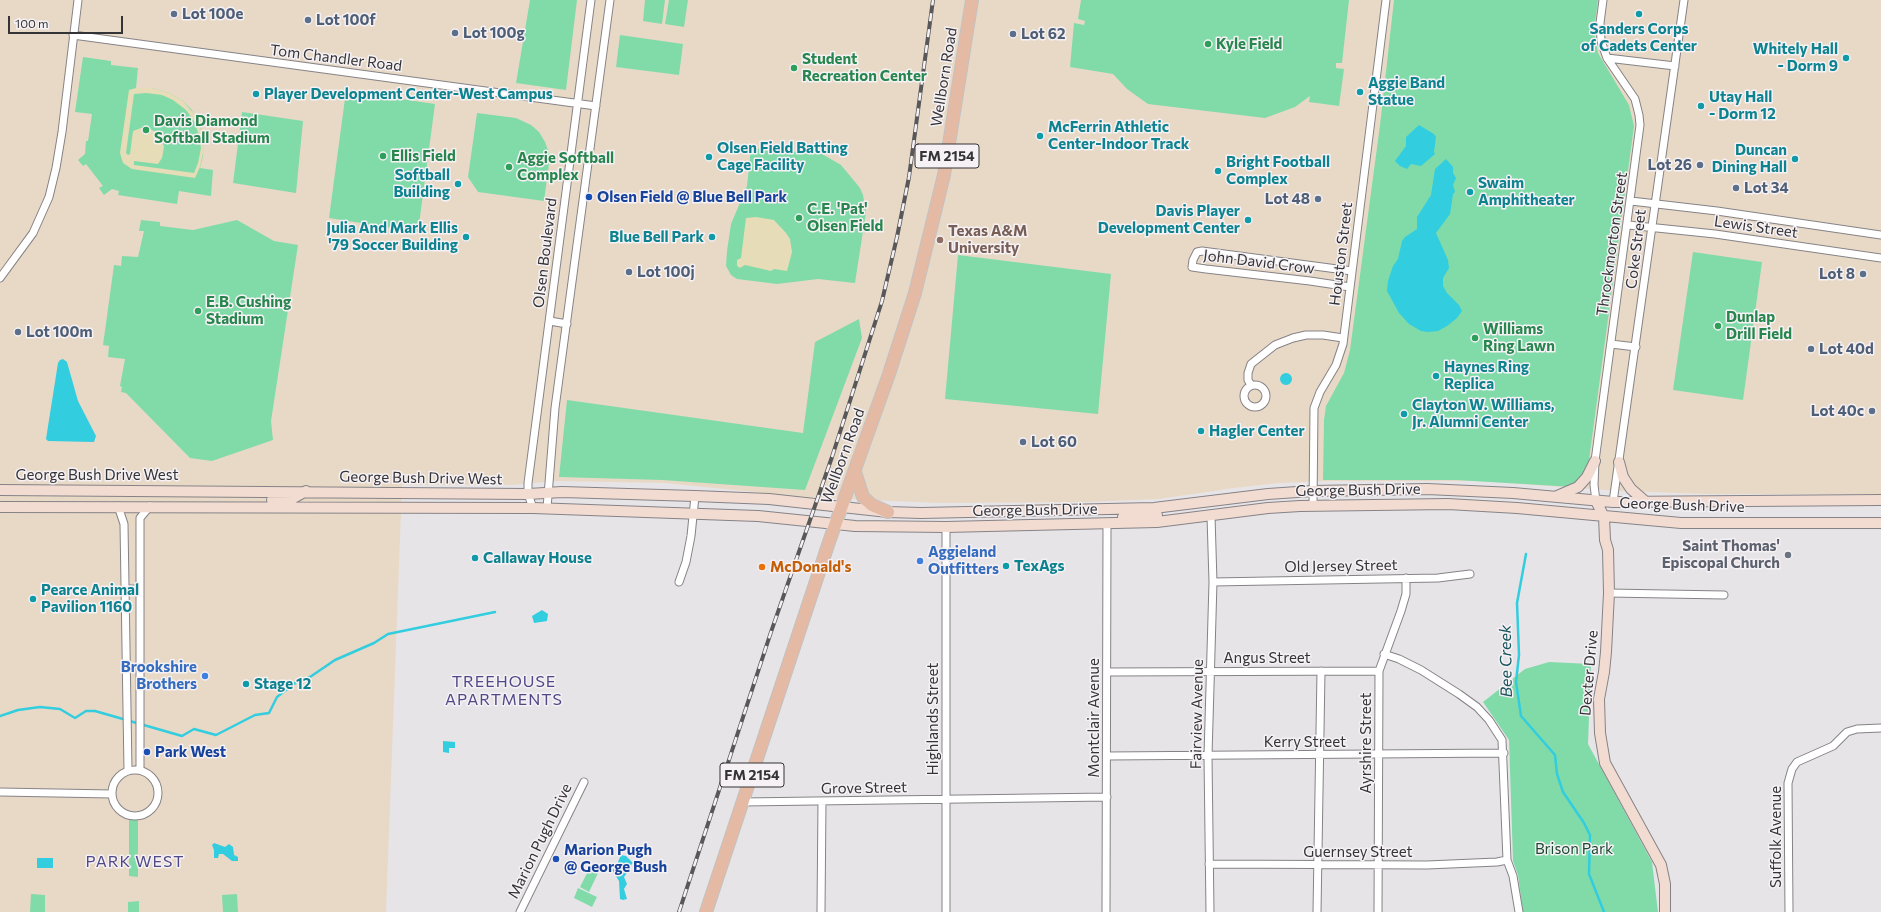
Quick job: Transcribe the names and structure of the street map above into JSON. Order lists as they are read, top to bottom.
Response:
{
  "streets": {
    "main road": [
      "Wellborn Road",
      "FM 2154",
      "George Bush Drive West",
      "George Bush Drive",
      "Dexter Drive"
    ],
    "street": [
      "Tom Chandler Road",
      "Lewis Street",
      "Throckmorton Street",
      "Coke Street",
      "Olsen Boulevard",
      "Houston Street",
      "John David Crow",
      "Old Jersey Street",
      "Angus Street",
      "Fairview Avenue",
      "Montclair Avenue",
      "Highlands Street",
      "Kerry Street",
      "Ayrshire Street",
      "Grove Street",
      "Suffolk Avenue",
      "Marion Pugh Drive",
      "Guernsey Street"
    ]
  },
  "crossings": [
    ["Tom Chandler Road", "Olsen Boulevard"],
    ["Wellborn Road", "George Bush Drive West"],
    ["Wellborn Road", "George Bush Drive"],
    ["Wellborn Road", "Grove Street"],
    ["Lewis Street", "Throckmorton Street"],
    ["Lewis Street", "Coke Street"],
    ["Throckmorton Street", "George Bush Drive"],
    ["Coke Street", "George Bush Drive"],
    ["Olsen Boulevard", "George Bush Drive West"],
    ["Houston Street", "John David Crow"],
    ["Houston Street", "George Bush Drive"],
    ["George Bush Drive West", "George Bush Drive"],
    ["George Bush Drive", "Dexter Drive"],
    ["George Bush Drive", "Fairview Avenue"],
    ["George Bush Drive", "Montclair Avenue"],
    ["George Bush Drive", "Highlands Street"],
    ["Old Jersey Street", "Fairview Avenue"],
    ["Old Jersey Street", "Ayrshire Street"],
    ["Angus Street", "Fairview Avenue"],
    ["Angus Street", "Montclair Avenue"],
    ["Angus Street", "Ayrshire Street"],
    ["Fairview Avenue", "Kerry Street"],
    ["Fairview Avenue", "Guernsey Street"],
    ["Montclair Avenue", "Kerry Street"],
    ["Montclair Avenue", "Grove Street"],
    ["Highlands Street", "Grove Street"],
    ["Kerry Street", "Ayrshire Street"],
    ["Ayrshire Street", "Guernsey Street"]
  ],
  "districts": ["TREEHOUSE APARTMENTS", "PARK WEST"],
  "water": ["Bee Creek"],
  "parks": ["Brison Park"],
  "places": [
    "Lot 100e",
    "Sanders Corps of Cadets Center",
    "Lot 100f",
    "Lot 100g",
    "Lot 62",
    "Kyle Field",
    "Whitely Hall - Dorm 9",
    "Student Recreation Center",
    "Aggie Band Statue",
    "Player Development Center-West Campus",
    "Utay Hall - Dorm 12",
    "Davis Diamond Softball Stadium",
    "McFerrin Athletic Center-Indoor Track",
    "Ellis Field",
    "Olsen Field Batting Cage Facility",
    "Duncan Dining Hall",
    "Lot 26",
    "Aggie Softball Complex",
    "Bright Football Complex",
    "Softball Building",
    "Lot 34",
    "Swaim Amphitheater",
    "Olsen Field @ Blue Bell Park",
    "Lot 48",
    "C.E. 'Pat' Olsen Field",
    "Davis Player Development Center",
    "Julia And Mark Ellis '79 Soccer Building",
    "Blue Bell Park",
    "Texas A&M University",
    "Lot 100j",
    "Lot 8",
    "E.B. Cushing Stadium",
    "Dunlap Drill Field",
    "Lot 100m",
    "Williams Ring Lawn",
    "Lot 40d",
    "Haynes Ring Replica",
    "Lot 40c",
    "Clayton W. Williams, Jr. Alumni Center",
    "Hagler Center",
    "Lot 60",
    "Saint Thomas' Episcopal Church",
    "Callaway House",
    "Aggieland Outfitters",
    "TexAgs",
    "McDonald's",
    "Pearce Animal Pavilion 1160",
    "Brookshire Brothers",
    "Stage 12",
    "Park West",
    "Marion Pugh @ George Bush"
  ],
  "scale_bar": "100 m"
}
